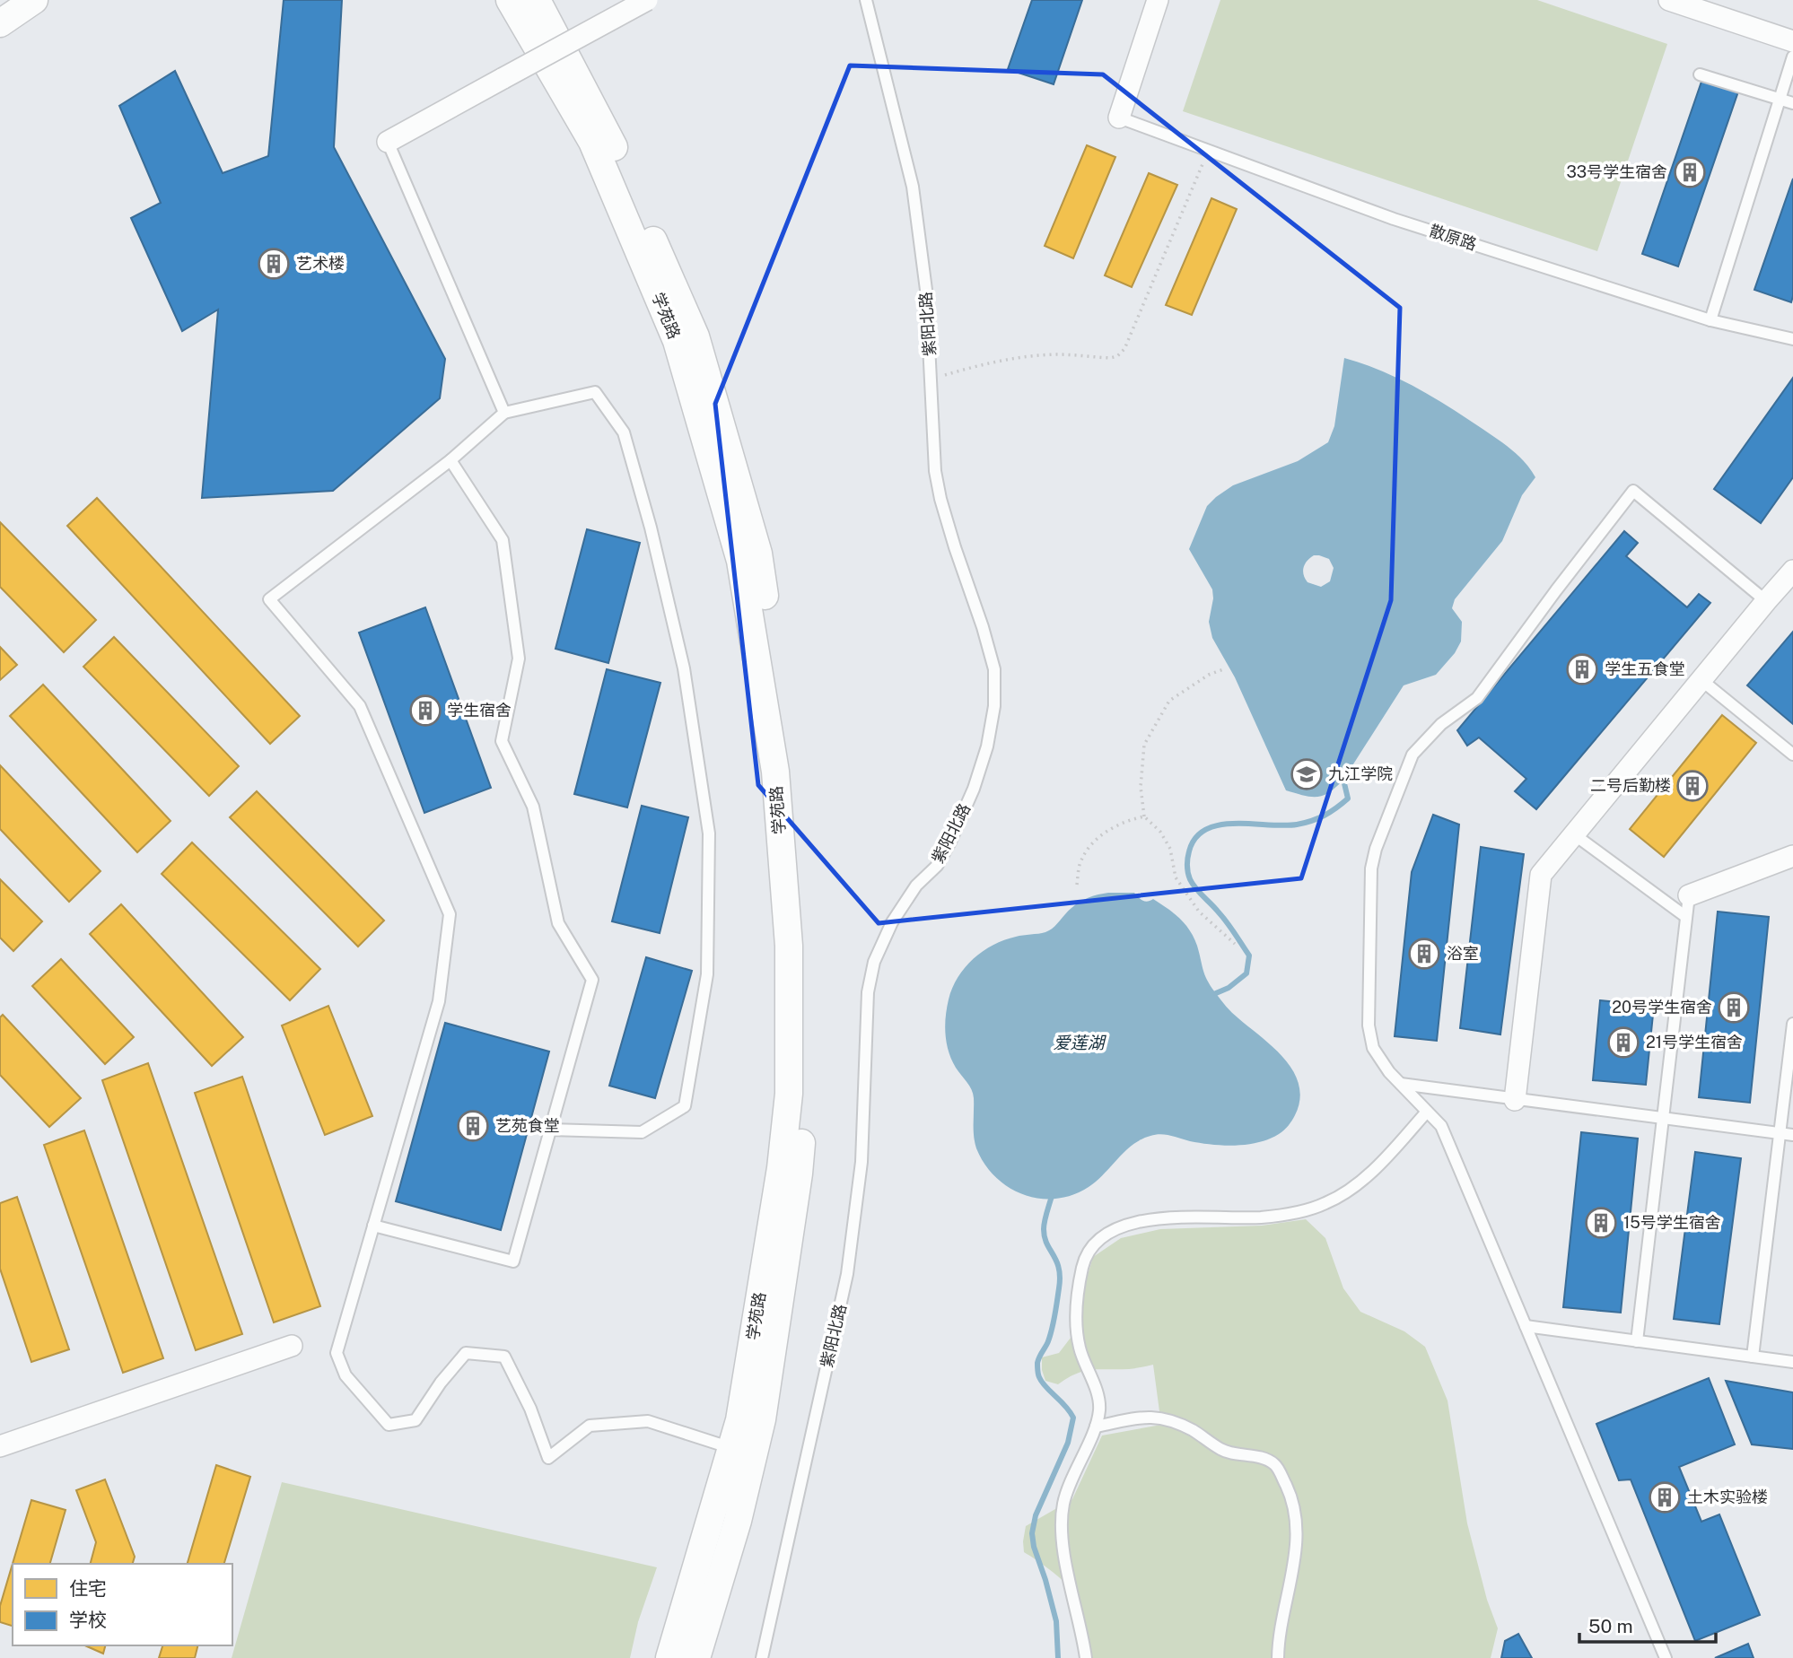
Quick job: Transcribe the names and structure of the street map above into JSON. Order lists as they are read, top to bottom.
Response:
{
  "streets": {
    "street": ["学苑路"],
    "lane": ["散原路", "紫阳北路"]
  },
  "water": ["爱莲湖"],
  "places": {
    "building": [
      "33号学生宿舍",
      "艺术楼",
      "学生五食堂",
      "学生宿舍",
      "二号后勤楼",
      "浴室",
      "20号学生宿舍",
      "21号学生宿舍",
      "艺苑食堂",
      "15号学生宿舍",
      "土木实验楼"
    ],
    "school or university": ["九江学院"]
  },
  "legend": ["住宅", "学校"],
  "scale_bar": "50 m"
}
